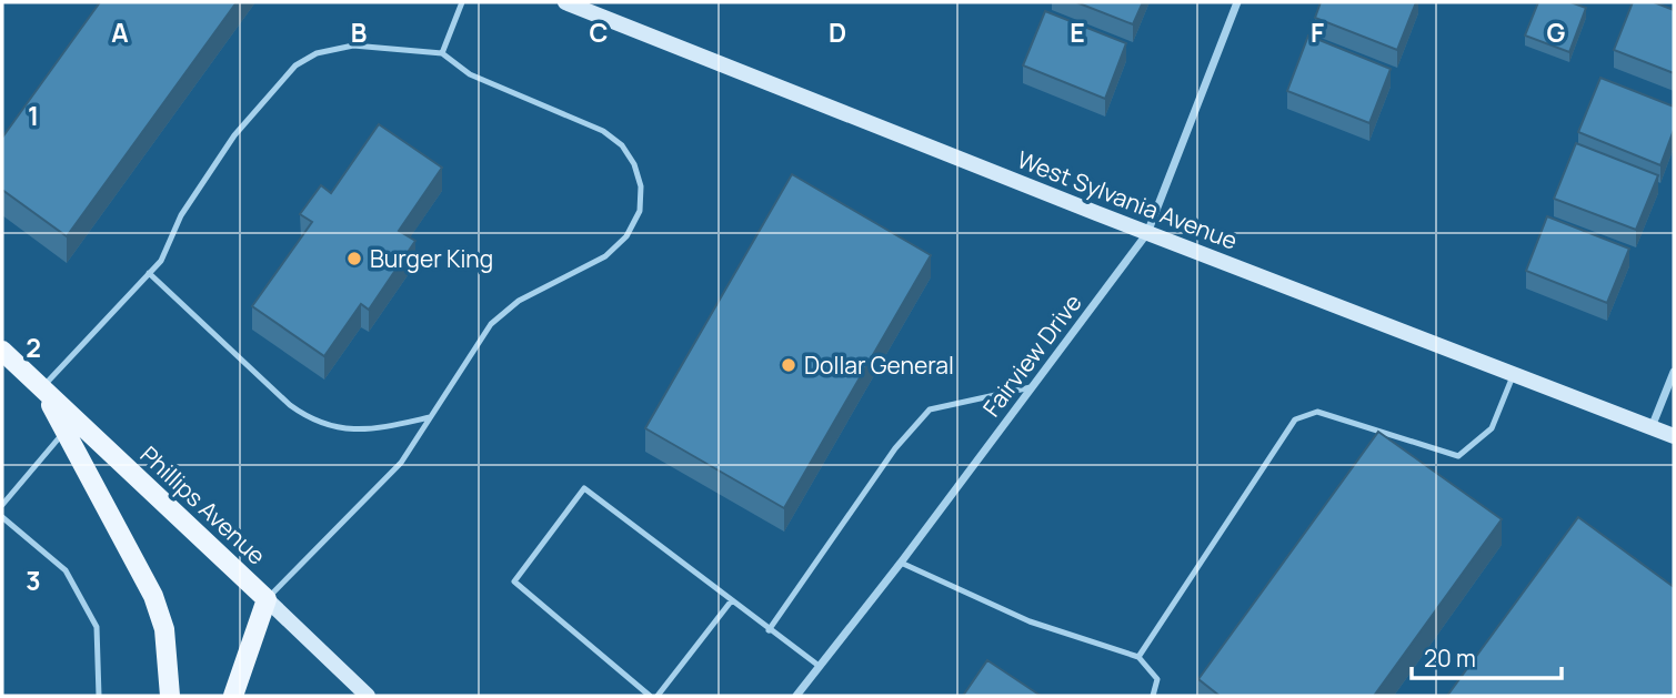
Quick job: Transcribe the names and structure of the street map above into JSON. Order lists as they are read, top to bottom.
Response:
{
  "streets": {
    "main road": ["West Sylvania Avenue", "Phillips Avenue"],
    "street": ["Fairview Drive"]
  },
  "crossings": [
    ["West Sylvania Avenue", "Fairview Drive"]
  ],
  "places": ["Burger King", "Dollar General"],
  "scale_bar": "20 m",
  "grid": {
    "columns": [
      "A",
      "B",
      "C",
      "D",
      "E",
      "F",
      "G"
    ],
    "rows": ["1", "2", "3"]
  }
}
